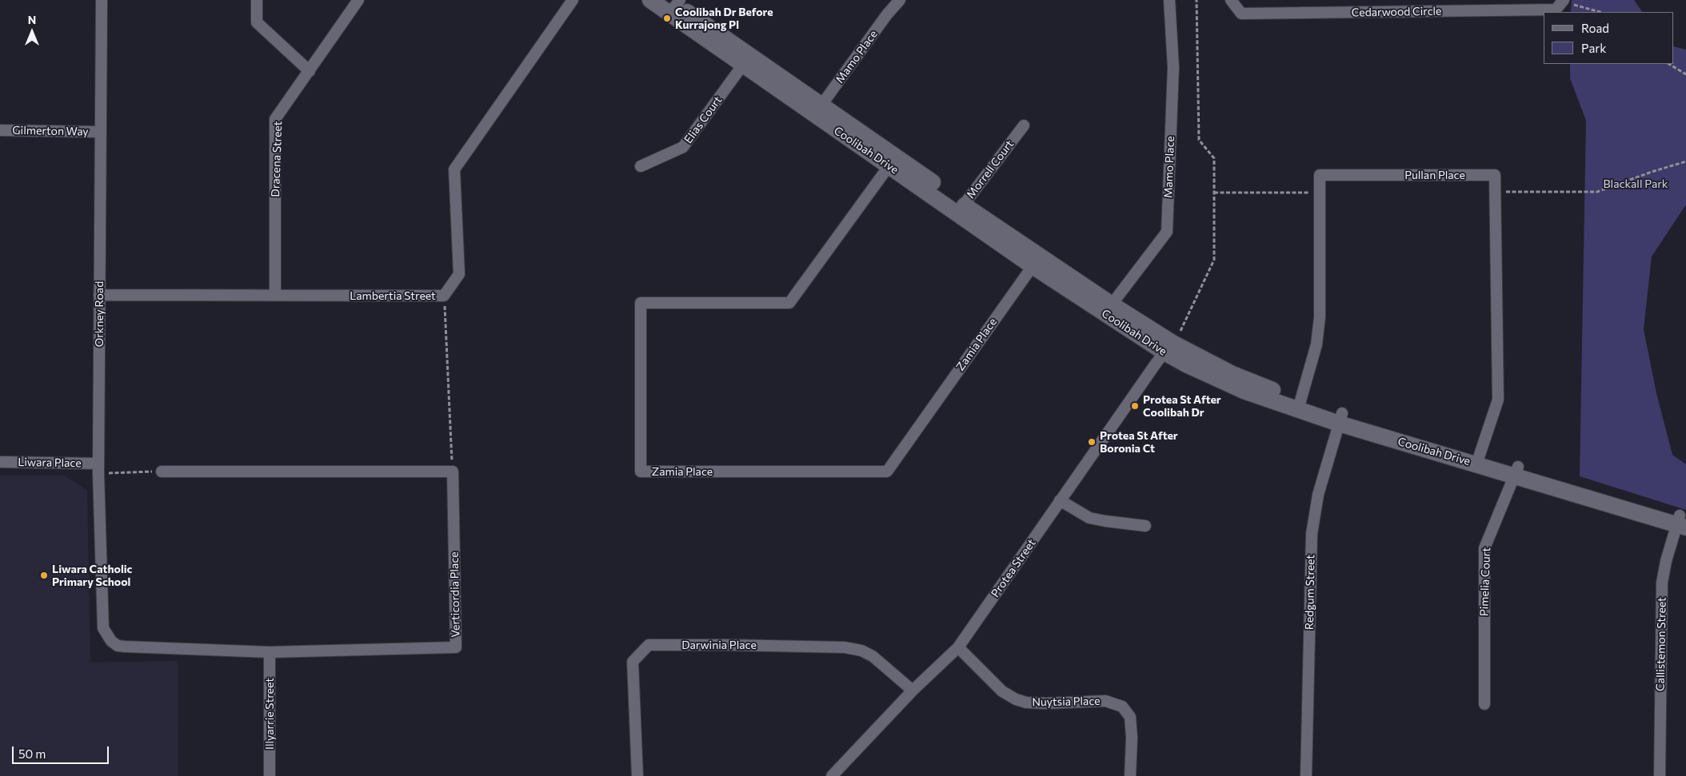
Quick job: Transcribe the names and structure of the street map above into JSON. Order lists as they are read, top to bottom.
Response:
{
  "streets": {
    "main road": ["Coolibah Drive"],
    "street": [
      "Cedarwood Circle",
      "Mamo Place",
      "Elias Court",
      "Gilmerton Way",
      "Dracena Street",
      "Morrell Court",
      "Pullan Place",
      "Lambertia Street",
      "Orkney Road",
      "Zamia Place",
      "Liwara Place",
      "Protea Street",
      "Pimelia Court",
      "Redgum Street",
      "Verticordia Place",
      "Callistemon Street",
      "Darwinia Place",
      "Nuytsia Place",
      "Illyarrie Street"
    ]
  },
  "crossings": [
    ["Mamo Place", "Coolibah Drive"],
    ["Elias Court", "Coolibah Drive"],
    ["Gilmerton Way", "Orkney Road"],
    ["Coolibah Drive", "Morrell Court"],
    ["Coolibah Drive", "Pullan Place"],
    ["Coolibah Drive", "Zamia Place"],
    ["Coolibah Drive", "Protea Street"],
    ["Coolibah Drive", "Pimelia Court"],
    ["Coolibah Drive", "Redgum Street"],
    ["Coolibah Drive", "Callistemon Street"],
    ["Dracena Street", "Lambertia Street"],
    ["Lambertia Street", "Orkney Road"],
    ["Orkney Road", "Liwara Place"],
    ["Orkney Road", "Verticordia Place"],
    ["Protea Street", "Darwinia Place"],
    ["Protea Street", "Nuytsia Place"],
    ["Verticordia Place", "Illyarrie Street"]
  ],
  "parks": ["Blackall Park"],
  "places": [
    "Coolibah Dr Before Kurrajong Pl",
    "Protea St After Coolibah Dr",
    "Protea St After Boronia Ct",
    "Liwara Catholic Primary School"
  ],
  "legend": ["Road", "Park"],
  "scale_bar": "50 m",
  "north": "top"
}
